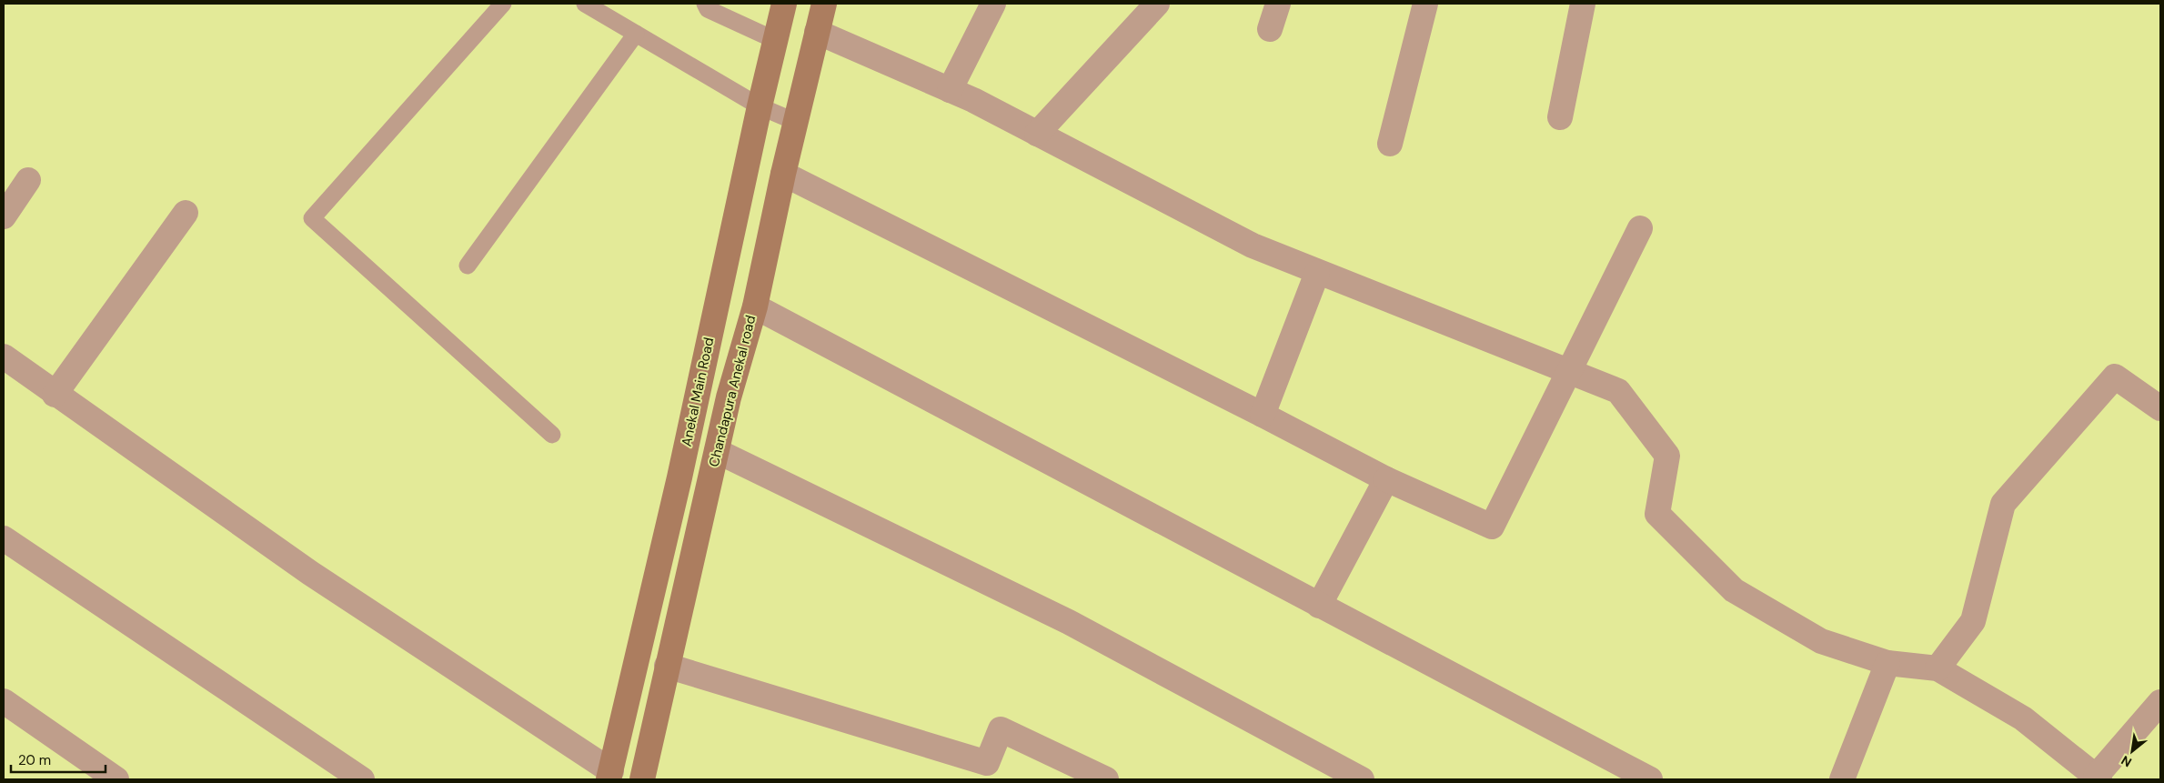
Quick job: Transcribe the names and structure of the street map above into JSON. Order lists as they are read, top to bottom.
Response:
{
  "streets": {
    "main road": ["Chandapura Anekal road", "Anekal Main Road"]
  },
  "scale_bar": "20 m",
  "north": "bottom left"
}
